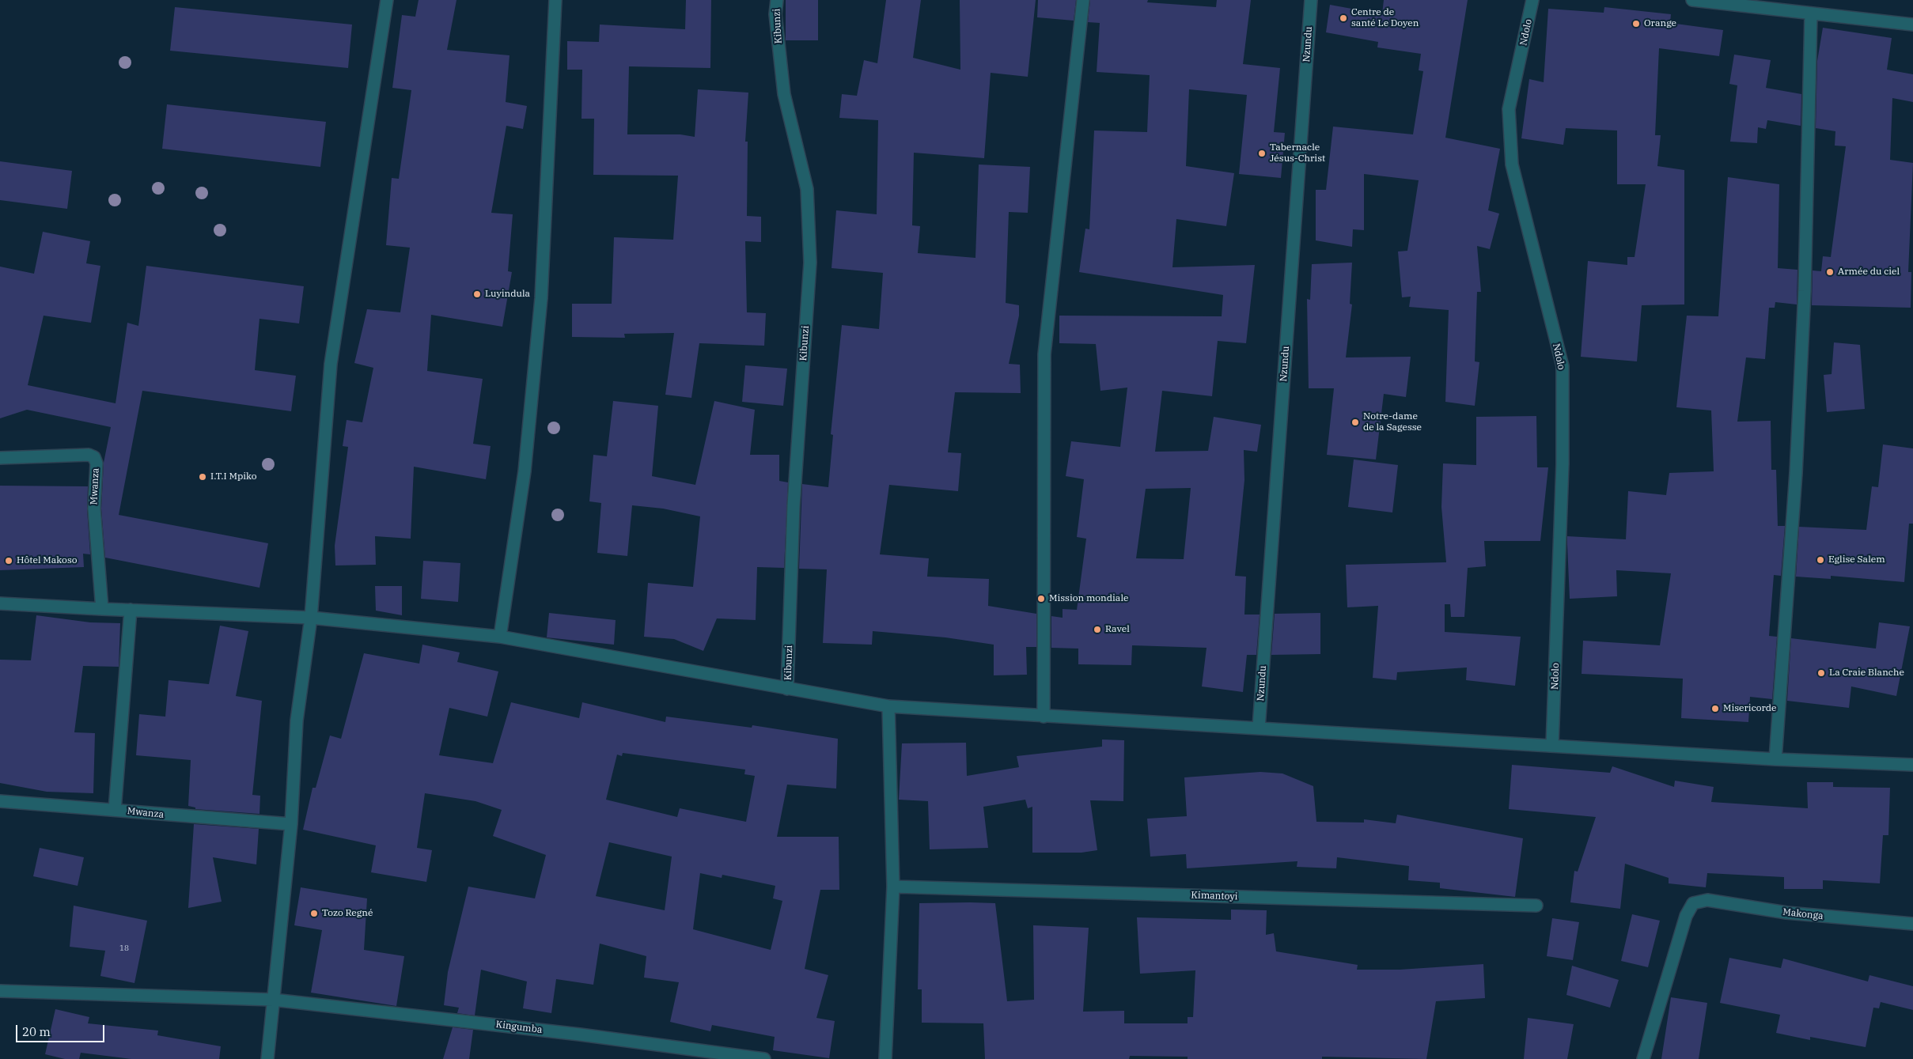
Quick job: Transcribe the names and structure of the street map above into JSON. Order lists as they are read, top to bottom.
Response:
{
  "streets": {
    "street": [
      "Kibunzi",
      "Ndolo",
      "Nzundu",
      "Mwanza",
      "Kimantoyi",
      "Makonga",
      "Kingumba"
    ]
  },
  "places": [
    "Centre de santé Le Doyen",
    "Orange",
    "Tabernacle Jésus-Christ",
    "Armée du ciel",
    "Luyindula",
    "Notre-dame de la Sagesse",
    "I.T.I Mpiko",
    "Eglise Salem",
    "Hôtel Makoso",
    "Mission mondiale",
    "Ravel",
    "La Craie Blanche",
    "Misericorde",
    "Tozo Regné"
  ],
  "house_numbers": ["18"],
  "scale_bar": "20 m"
}
